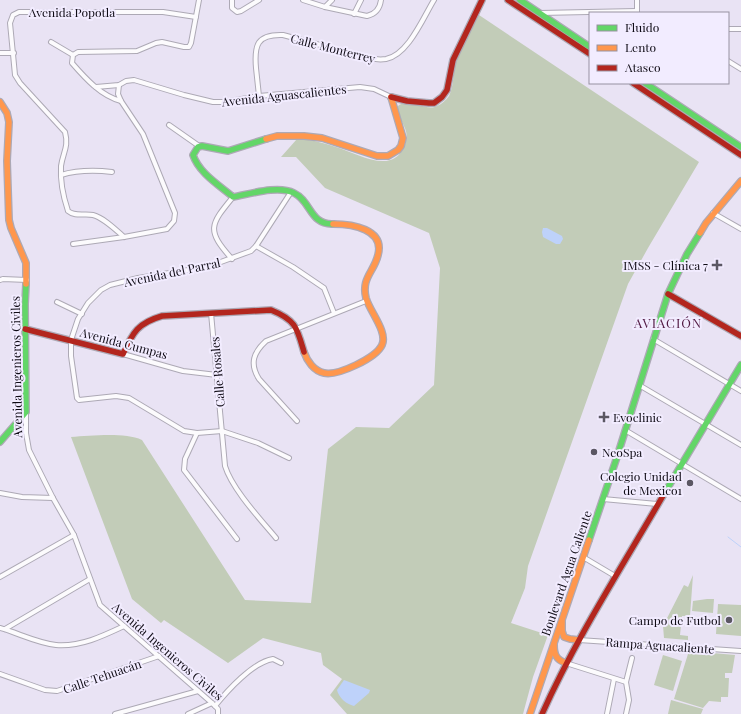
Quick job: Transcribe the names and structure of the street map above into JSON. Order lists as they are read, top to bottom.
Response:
{
  "streets": {
    "street": [
      "Avenida Popotla",
      "Calle Monterrey",
      "Avenida Aguascalientes",
      "Avenida del Parral",
      "Avenida Cumpas",
      "Avenida Ingenieros Civiles",
      "Calle Rosales",
      "Boulevard Agua Caliente",
      "Rampa Aguacaliente",
      "Calle Tehuacán"
    ]
  },
  "crossings": [
    ["Calle Monterrey", "Avenida Aguascalientes"],
    ["Avenida del Parral", "Avenida Cumpas"],
    ["Avenida del Parral", "Calle Rosales"],
    ["Avenida Cumpas", "Avenida Ingenieros Civiles"],
    ["Avenida Cumpas", "Calle Rosales"],
    ["Avenida Ingenieros Civiles", "Calle Tehuacán"]
  ],
  "districts": ["AVIACIÓN"],
  "places": {
    "health": ["IMSS - Clínica 7", "Evoclinic"],
    "other": ["NeoSpa", "Colegio Unidad de Mexico1", "Campo de Futbol"]
  },
  "legend": ["Fluido", "Lento", "Atasco"]
}
